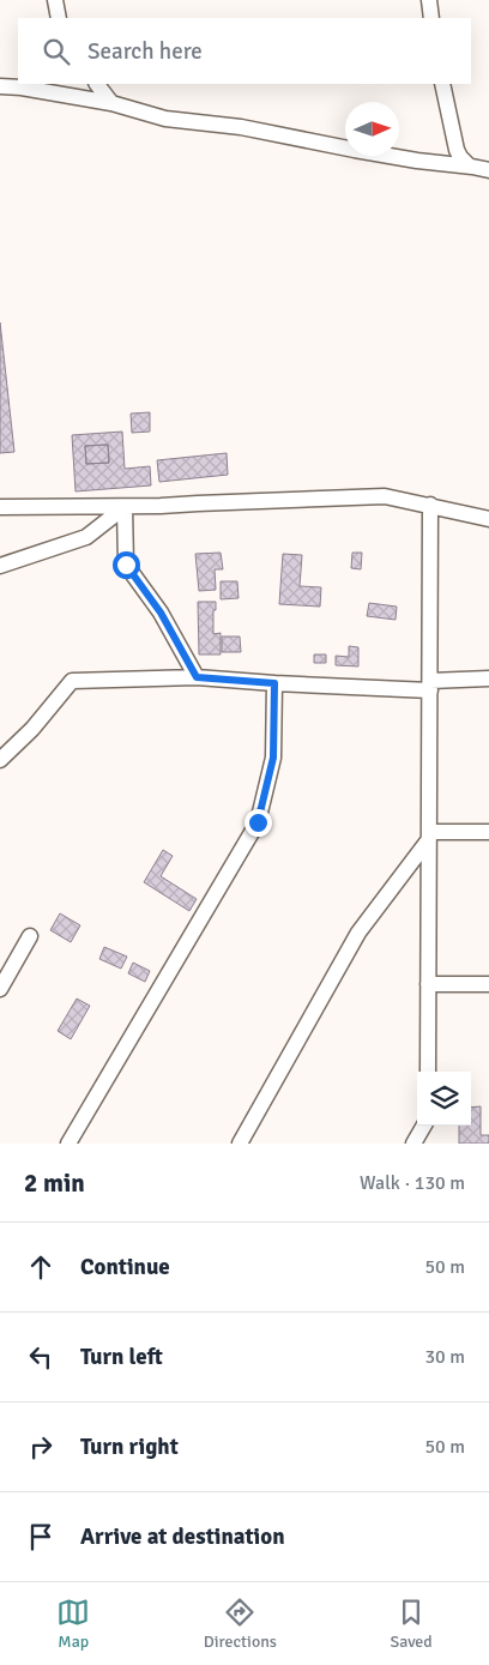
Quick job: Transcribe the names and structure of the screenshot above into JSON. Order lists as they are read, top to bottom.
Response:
{
  "north": "right",
  "page": {
    "search": "Search here",
    "heading": ["2 min", "Walk · 130 m"],
    "list": [
      ["Continue", "50 m"],
      ["Turn left", "30 m"],
      ["Turn right", "50 m"],
      "Arrive at destination"
    ],
    "nav": ["Map", "Directions", "Saved"]
  }
}
